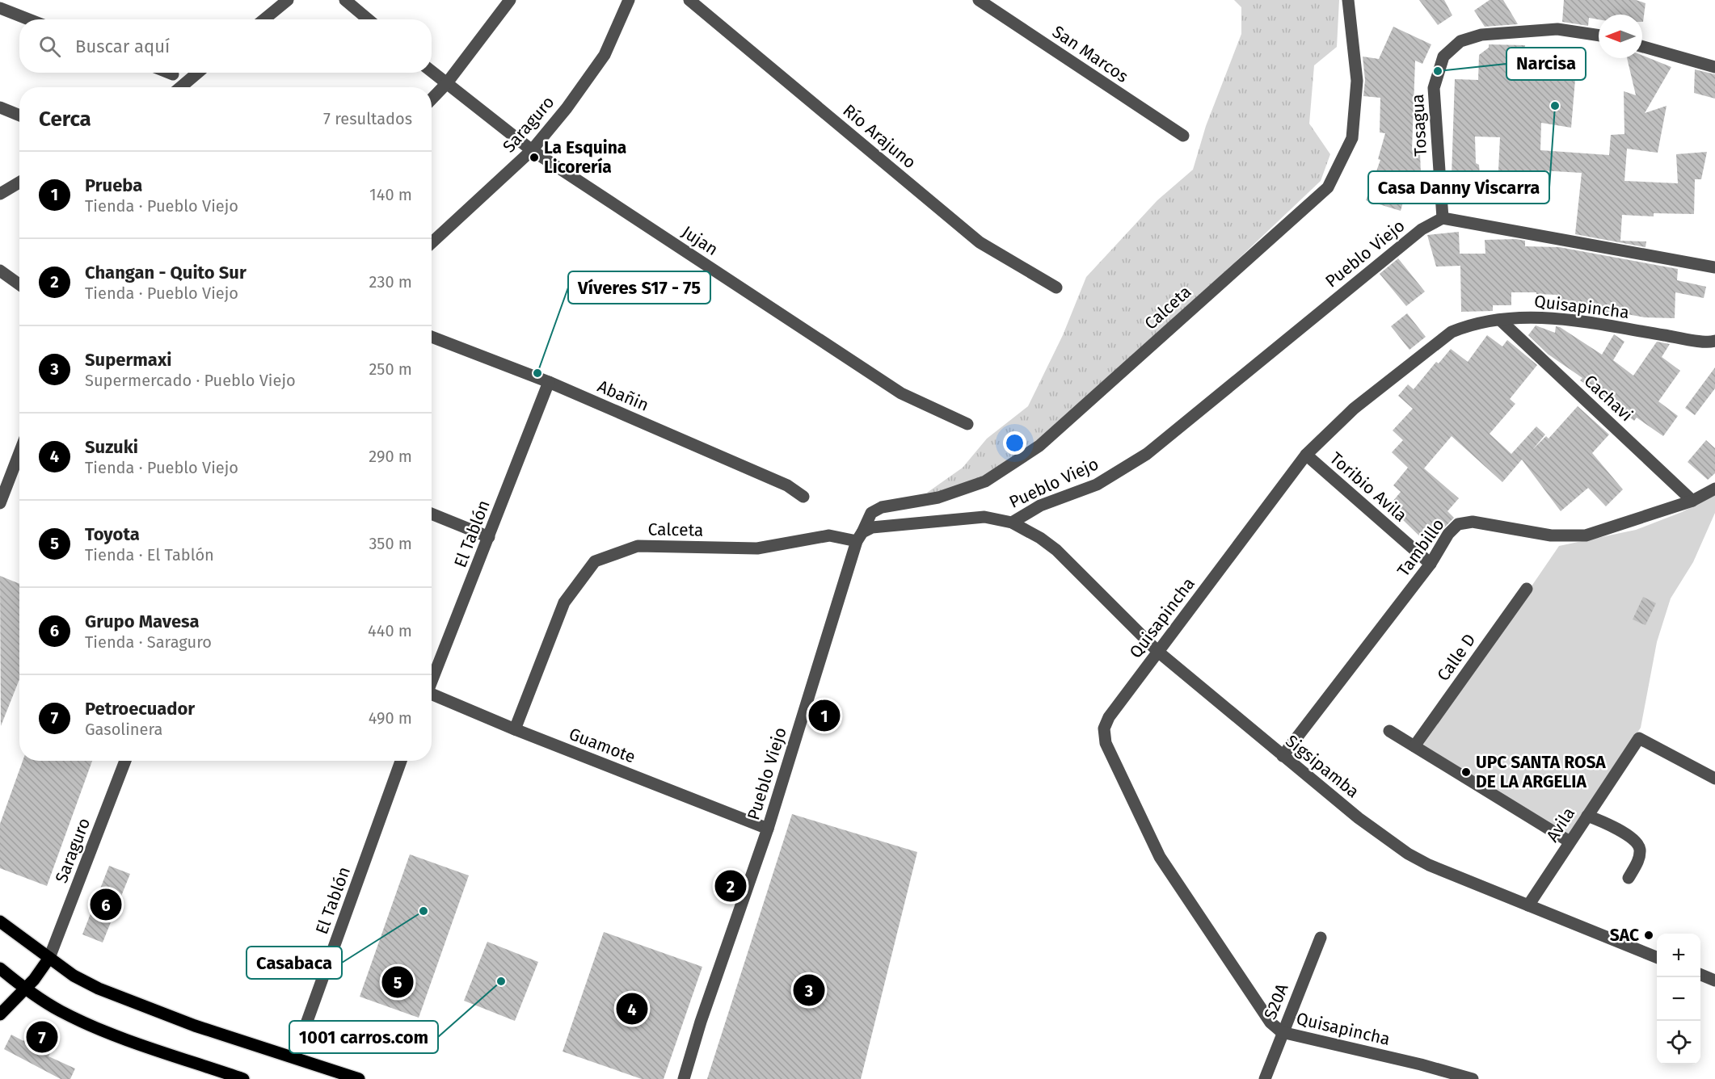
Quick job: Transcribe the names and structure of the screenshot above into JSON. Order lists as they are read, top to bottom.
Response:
{
  "streets": {
    "street": [
      "San Marcos",
      "Saraguro",
      "Tosagua",
      "Río Arajuno",
      "Jujan",
      "Pueblo Viejo",
      "Quisapincha",
      "Calceta",
      "Abañin",
      "Cachavi",
      "Toribio Avila",
      "El Tablón",
      "Tambillo",
      "Calle D",
      "Guamote",
      "Sigsipamba",
      "Avila",
      "S20A"
    ]
  },
  "crossings": [
    ["Saraguro", "Jujan"],
    ["Tosagua", "Pueblo Viejo"],
    ["Pueblo Viejo", "Calceta"],
    ["Pueblo Viejo", "Guamote"],
    ["Pueblo Viejo", "Sigsipamba"],
    ["Quisapincha", "Cachavi"],
    ["Quisapincha", "Toribio Avila"],
    ["Quisapincha", "Sigsipamba"],
    ["Quisapincha", "S20A"],
    ["Calceta", "Guamote"],
    ["Abañin", "El Tablón"],
    ["Cachavi", "Tambillo"],
    ["Toribio Avila", "Tambillo"],
    ["Tambillo", "Sigsipamba"],
    ["Sigsipamba", "Avila"]
  ],
  "places": [
    "Narcisa",
    "Casa Danny Viscarra",
    "La Esquina Licorería",
    "Víveres S17 - 75",
    "UPC SANTA ROSA DE LA ARGELIA",
    "Casabaca",
    "SAC",
    "1001 carros.com"
  ],
  "north": "left",
  "page": {
    "search": "Buscar aquí",
    "heading": ["Cerca", "7 resultados"],
    "list": [
      {
        "mark": "1",
        "name": "Prueba",
        "note": "Tienda · Pueblo Viejo",
        "value": "140 m"
      },
      {
        "mark": "2",
        "name": "Changan - Quito Sur",
        "note": "Tienda · Pueblo Viejo",
        "value": "230 m"
      },
      {
        "mark": "3",
        "name": "Supermaxi",
        "note": "Supermercado · Pueblo Viejo",
        "value": "250 m"
      },
      {
        "mark": "4",
        "name": "Suzuki",
        "note": "Tienda · Pueblo Viejo",
        "value": "290 m"
      },
      {
        "mark": "5",
        "name": "Toyota",
        "note": "Tienda · El Tablón",
        "value": "350 m"
      },
      {
        "mark": "6",
        "name": "Grupo Mavesa",
        "note": "Tienda · Saraguro",
        "value": "440 m"
      },
      {
        "mark": "7",
        "name": "Petroecuador",
        "note": "Gasolinera",
        "value": "490 m"
      }
    ],
    "pins": [
      "1",
      "2",
      "6",
      "5",
      "3",
      "4",
      "7"
    ],
    "map_buttons": ["+", "−"]
  }
}
